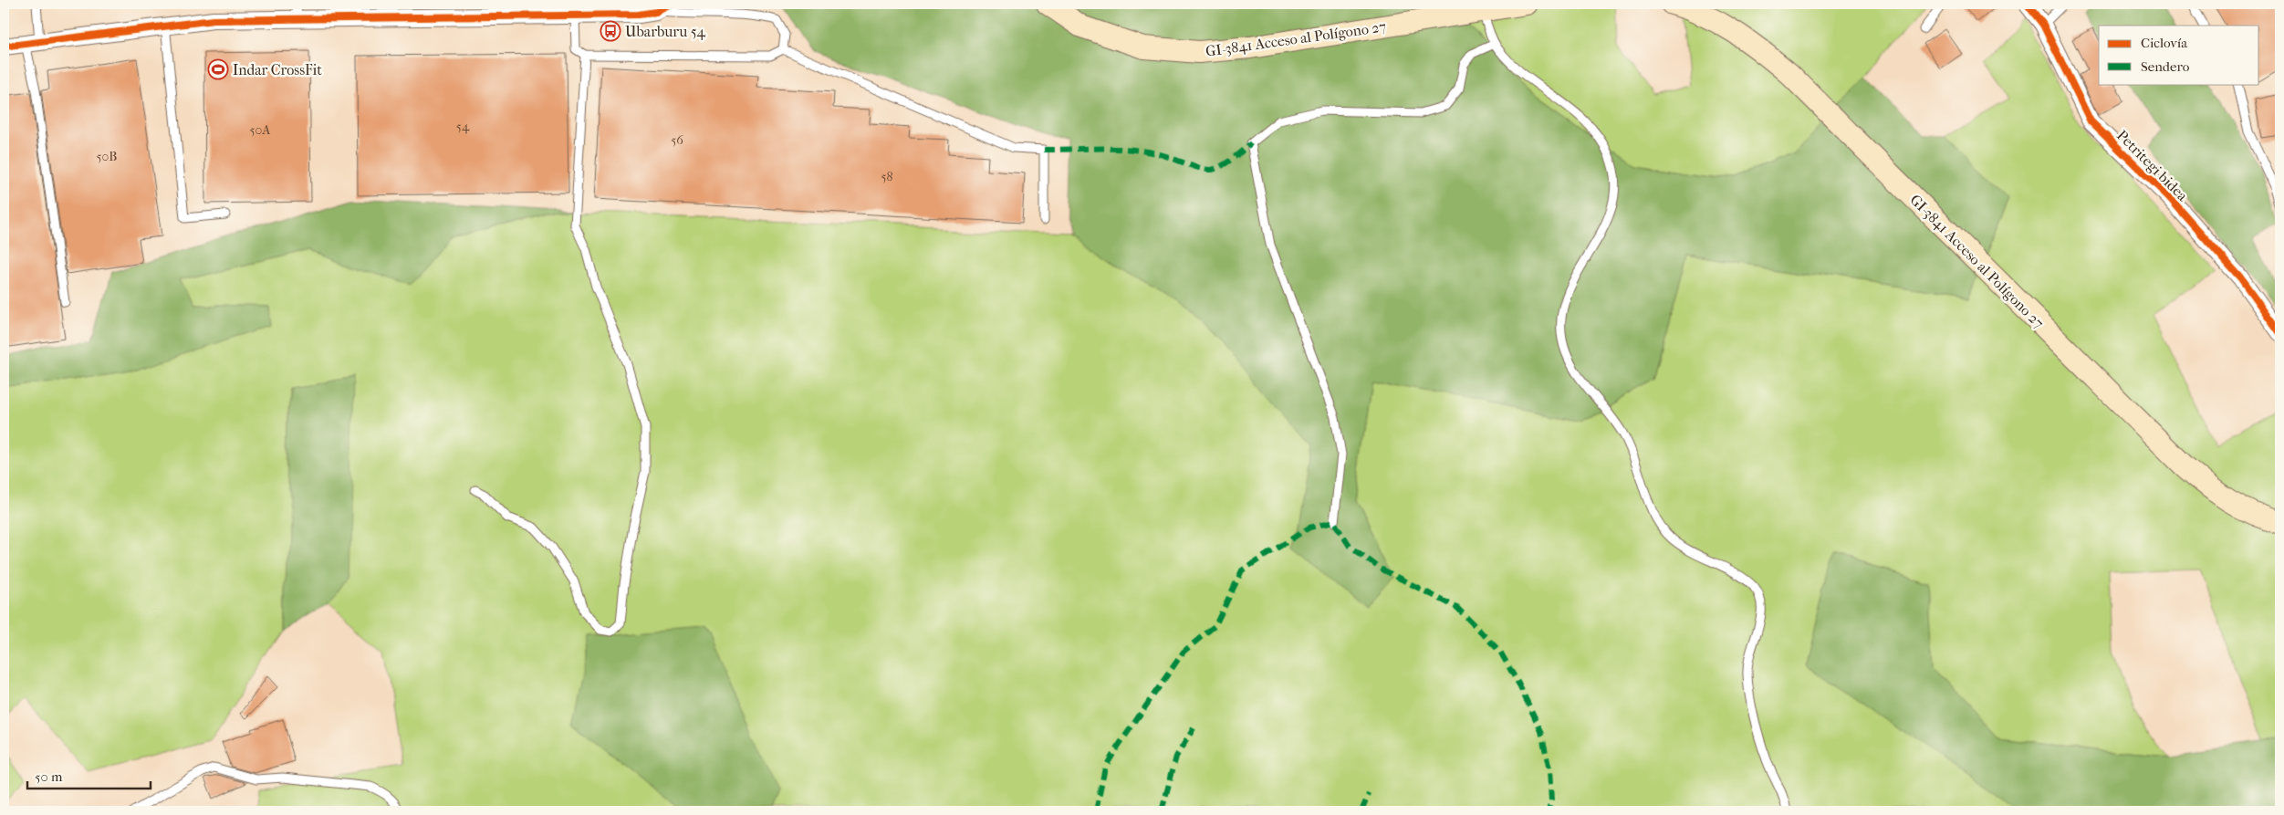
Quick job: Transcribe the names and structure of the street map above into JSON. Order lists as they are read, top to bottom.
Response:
{
  "streets": {
    "main road": ["GI-3841 Acceso al Polígono 27"],
    "street": ["Petritegi bidea"]
  },
  "places": {
    "bus stop": ["Ubarburu 54"],
    "sports": ["Indar CrossFit"]
  },
  "house_numbers": [
    "54",
    "50A",
    "56",
    "50B",
    "58"
  ],
  "legend": ["Ciclovía", "Sendero"],
  "scale_bar": "50 m"
}
